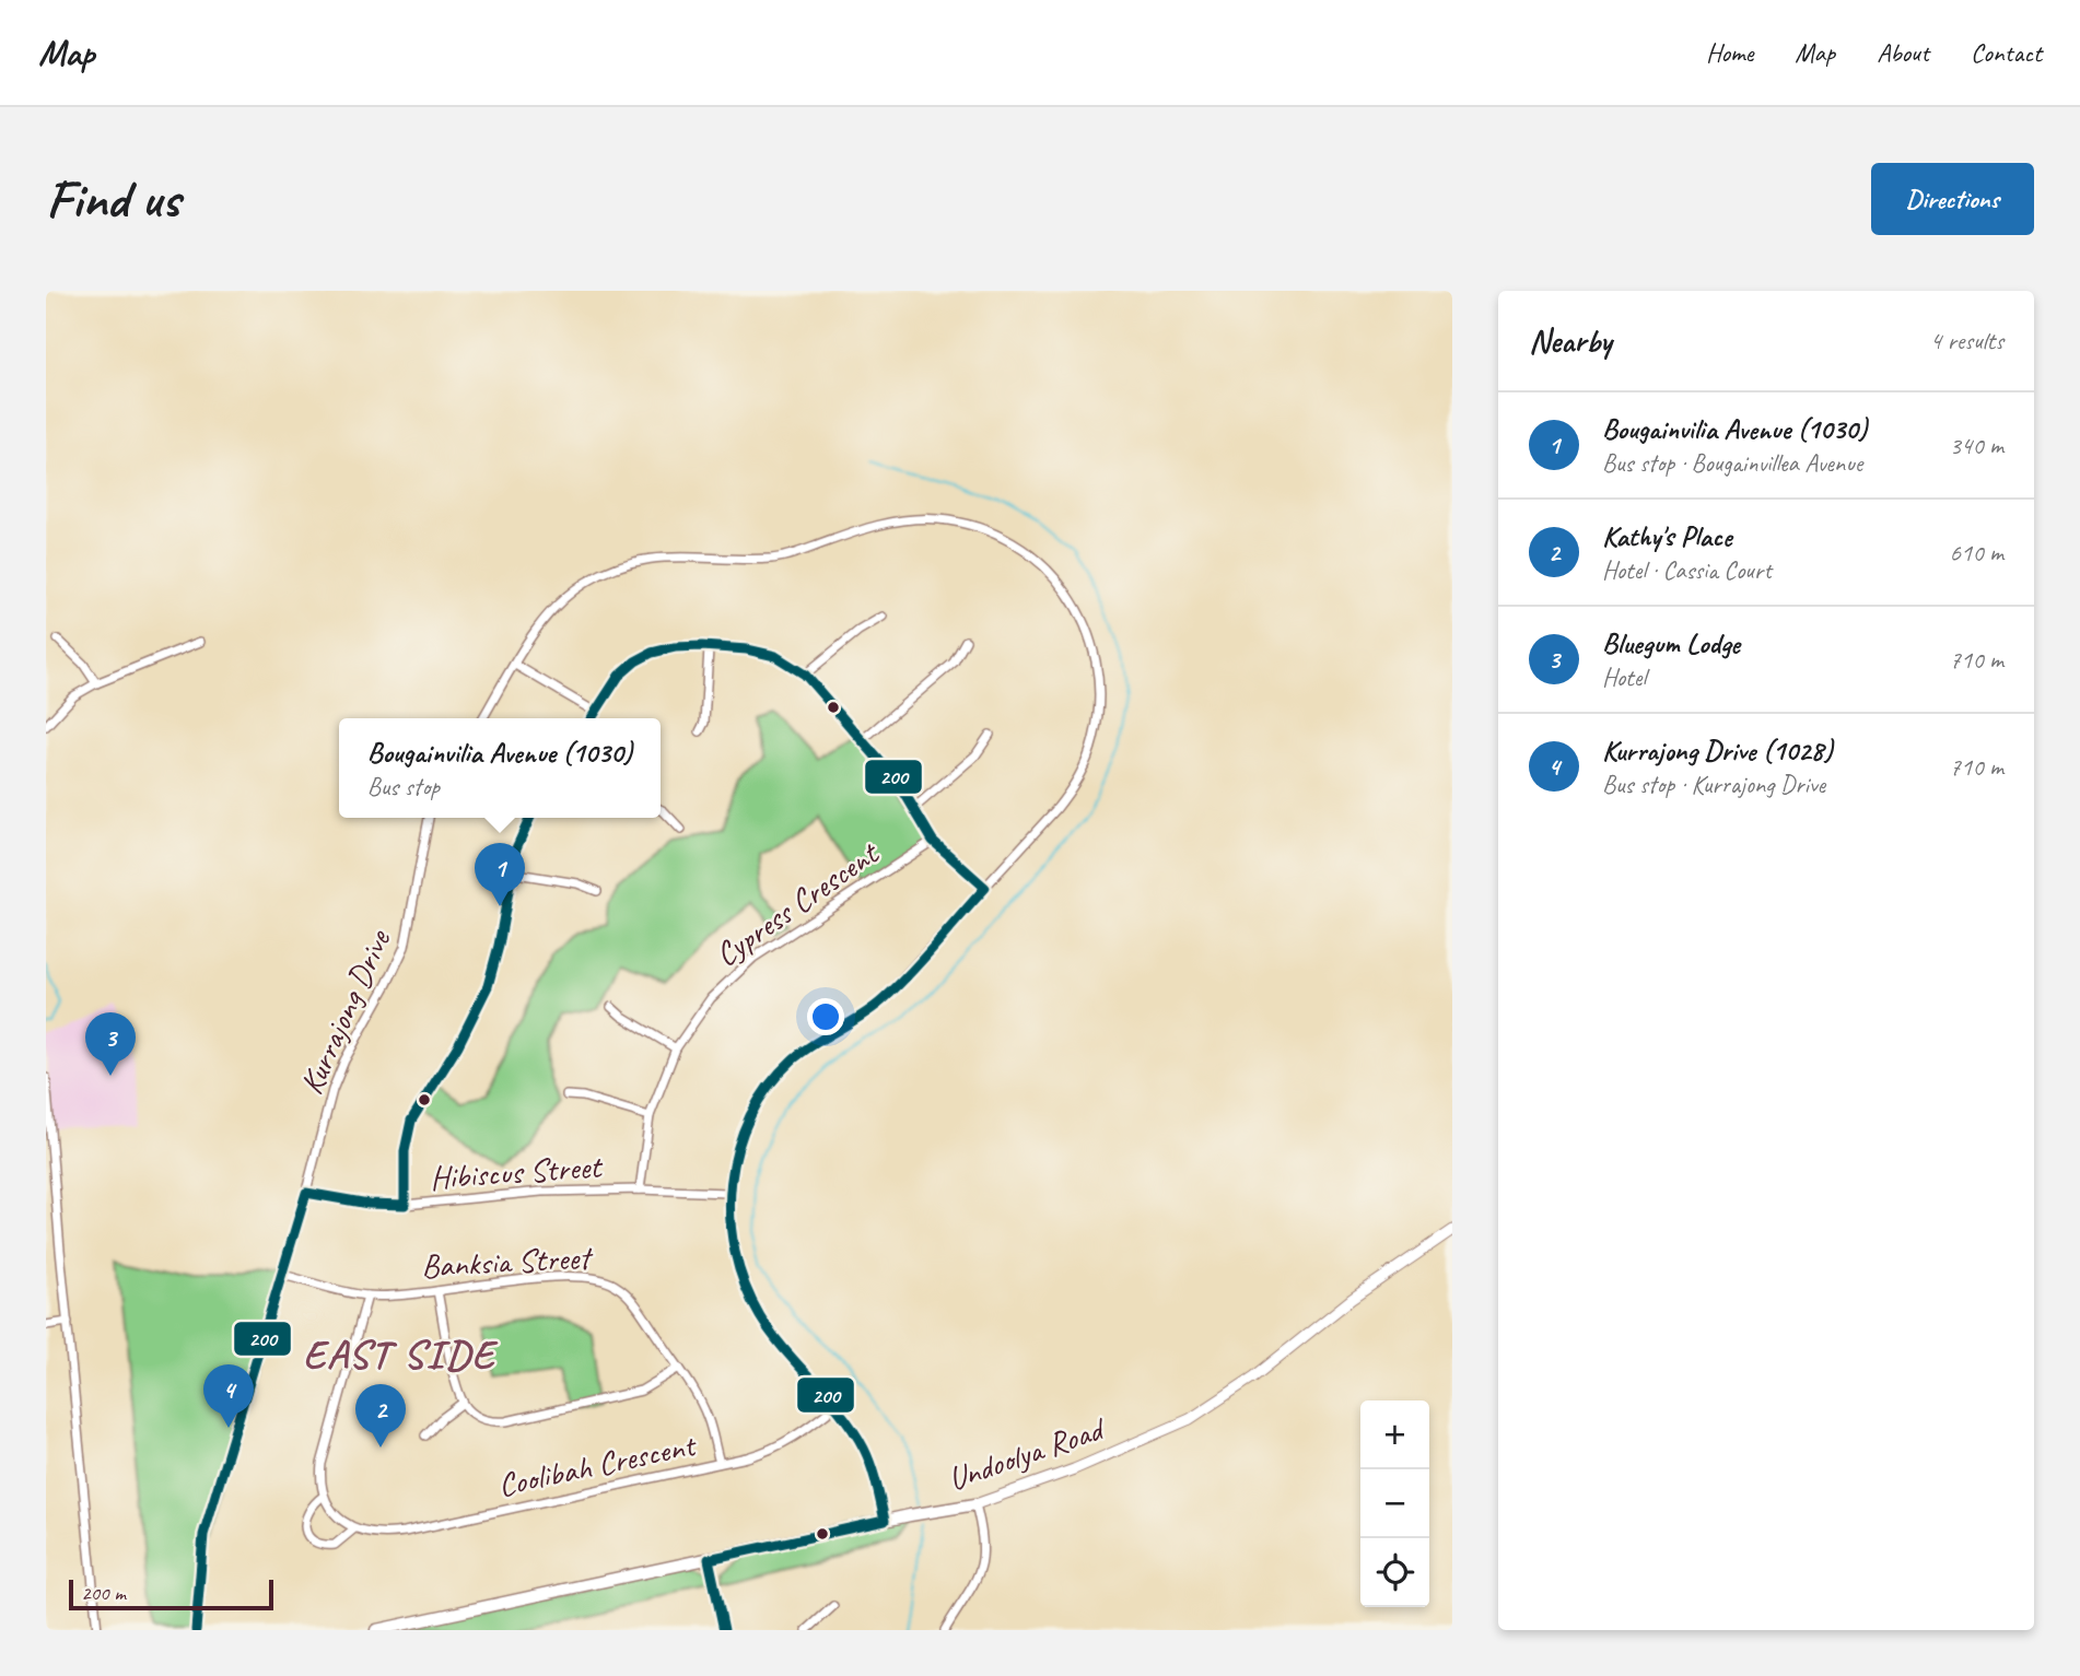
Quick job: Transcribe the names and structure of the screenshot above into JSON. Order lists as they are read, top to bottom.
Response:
{
  "streets": {
    "main road": ["Undoolya Road"],
    "street": [
      "Cypress Crescent",
      "Kurrajong Drive",
      "Hibiscus Street",
      "Banksia Street",
      "Coolibah Crescent"
    ]
  },
  "crossings": [
    ["Cypress Crescent", "Hibiscus Street"],
    ["Kurrajong Drive", "Hibiscus Street"],
    ["Kurrajong Drive", "Banksia Street"],
    ["Banksia Street", "Coolibah Crescent"]
  ],
  "districts": ["EAST SIDE"],
  "lines": ["transit line 200"],
  "scale_bar": "200 m",
  "page": {
    "header": "Map",
    "nav": [
      "Home",
      "Map",
      "About",
      "Contact"
    ],
    "buttons": "Directions",
    "title": "Find us",
    "heading": ["Nearby", "4 results"],
    "list": [
      {
        "mark": "1",
        "name": "Bougainvilia Avenue (1030)",
        "note": "Bus stop · Bougainvillea Avenue",
        "value": "340 m"
      },
      {
        "mark": "2",
        "name": "Kathy's Place",
        "note": "Hotel · Cassia Court",
        "value": "610 m"
      },
      {
        "mark": "3",
        "name": "Bluegum Lodge",
        "note": "Hotel",
        "value": "710 m"
      },
      {
        "mark": "4",
        "name": "Kurrajong Drive (1028)",
        "note": "Bus stop · Kurrajong Drive",
        "value": "710 m"
      }
    ],
    "popup": ["Bougainvilia Avenue (1030)", "Bus stop"],
    "pins": [
      "1",
      "3",
      "4",
      "2"
    ],
    "map_buttons": ["+", "−"],
    "scale": "200 m"
  }
}
